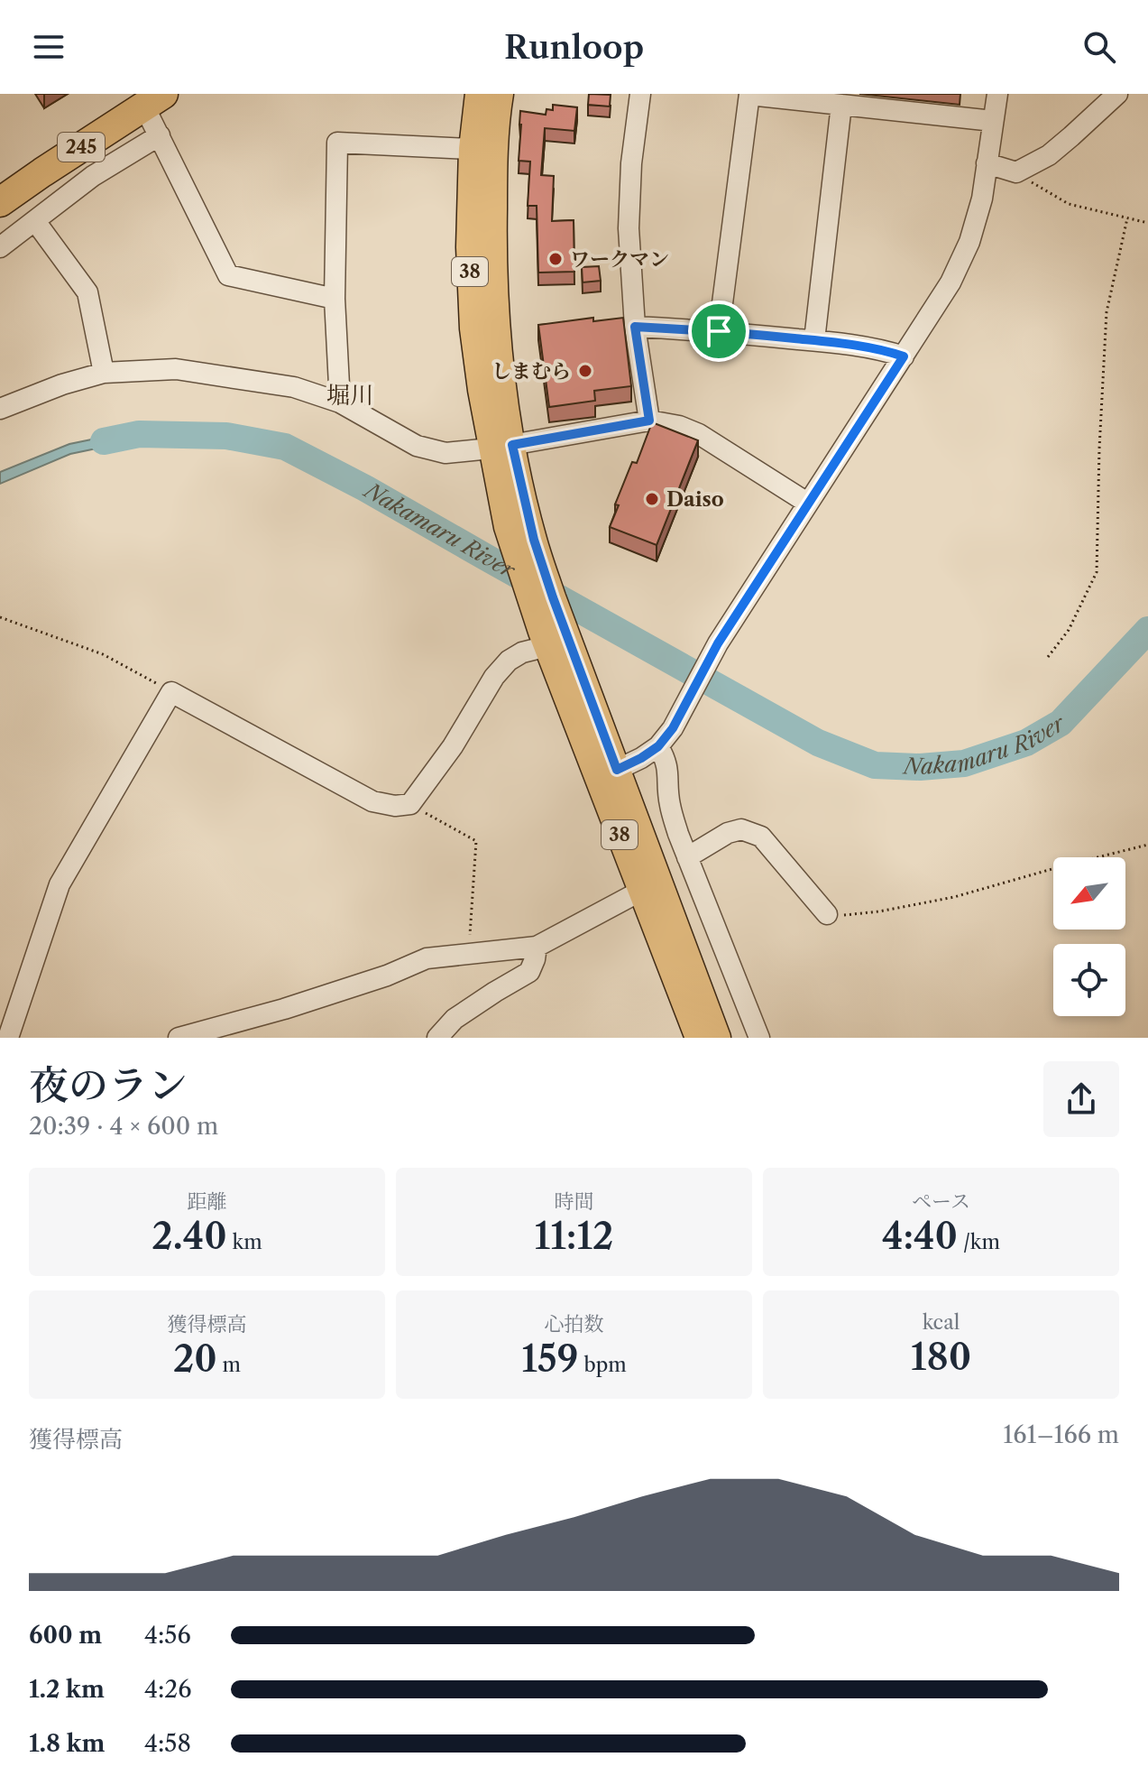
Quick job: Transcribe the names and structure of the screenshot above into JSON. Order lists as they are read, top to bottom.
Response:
{
  "streets": {
    "highway": ["245"],
    "main road": ["38"]
  },
  "districts": ["堀川"],
  "water": ["Nakamaru River"],
  "places": ["ワークマン", "しまむら", "Daiso"],
  "north": "bottom left",
  "page": {
    "header": "Runloop",
    "heading": ["夜のラン", "20:39 · 4 × 600 m"],
    "stats": [
      ["距離", "2.40 km"],
      ["時間", "11:12"],
      ["ペース", "4:40 /km"],
      ["獲得標高", "20 m"],
      ["心拍数", "159 bpm"],
      ["kcal", "180"]
    ],
    "chart": ["獲得標高", "161–166 m"],
    "list": [
      {
        "name": "600 m",
        "note": "4:56"
      },
      {
        "name": "1.2 km",
        "note": "4:26"
      },
      {
        "name": "1.8 km",
        "note": "4:58"
      }
    ]
  }
}
